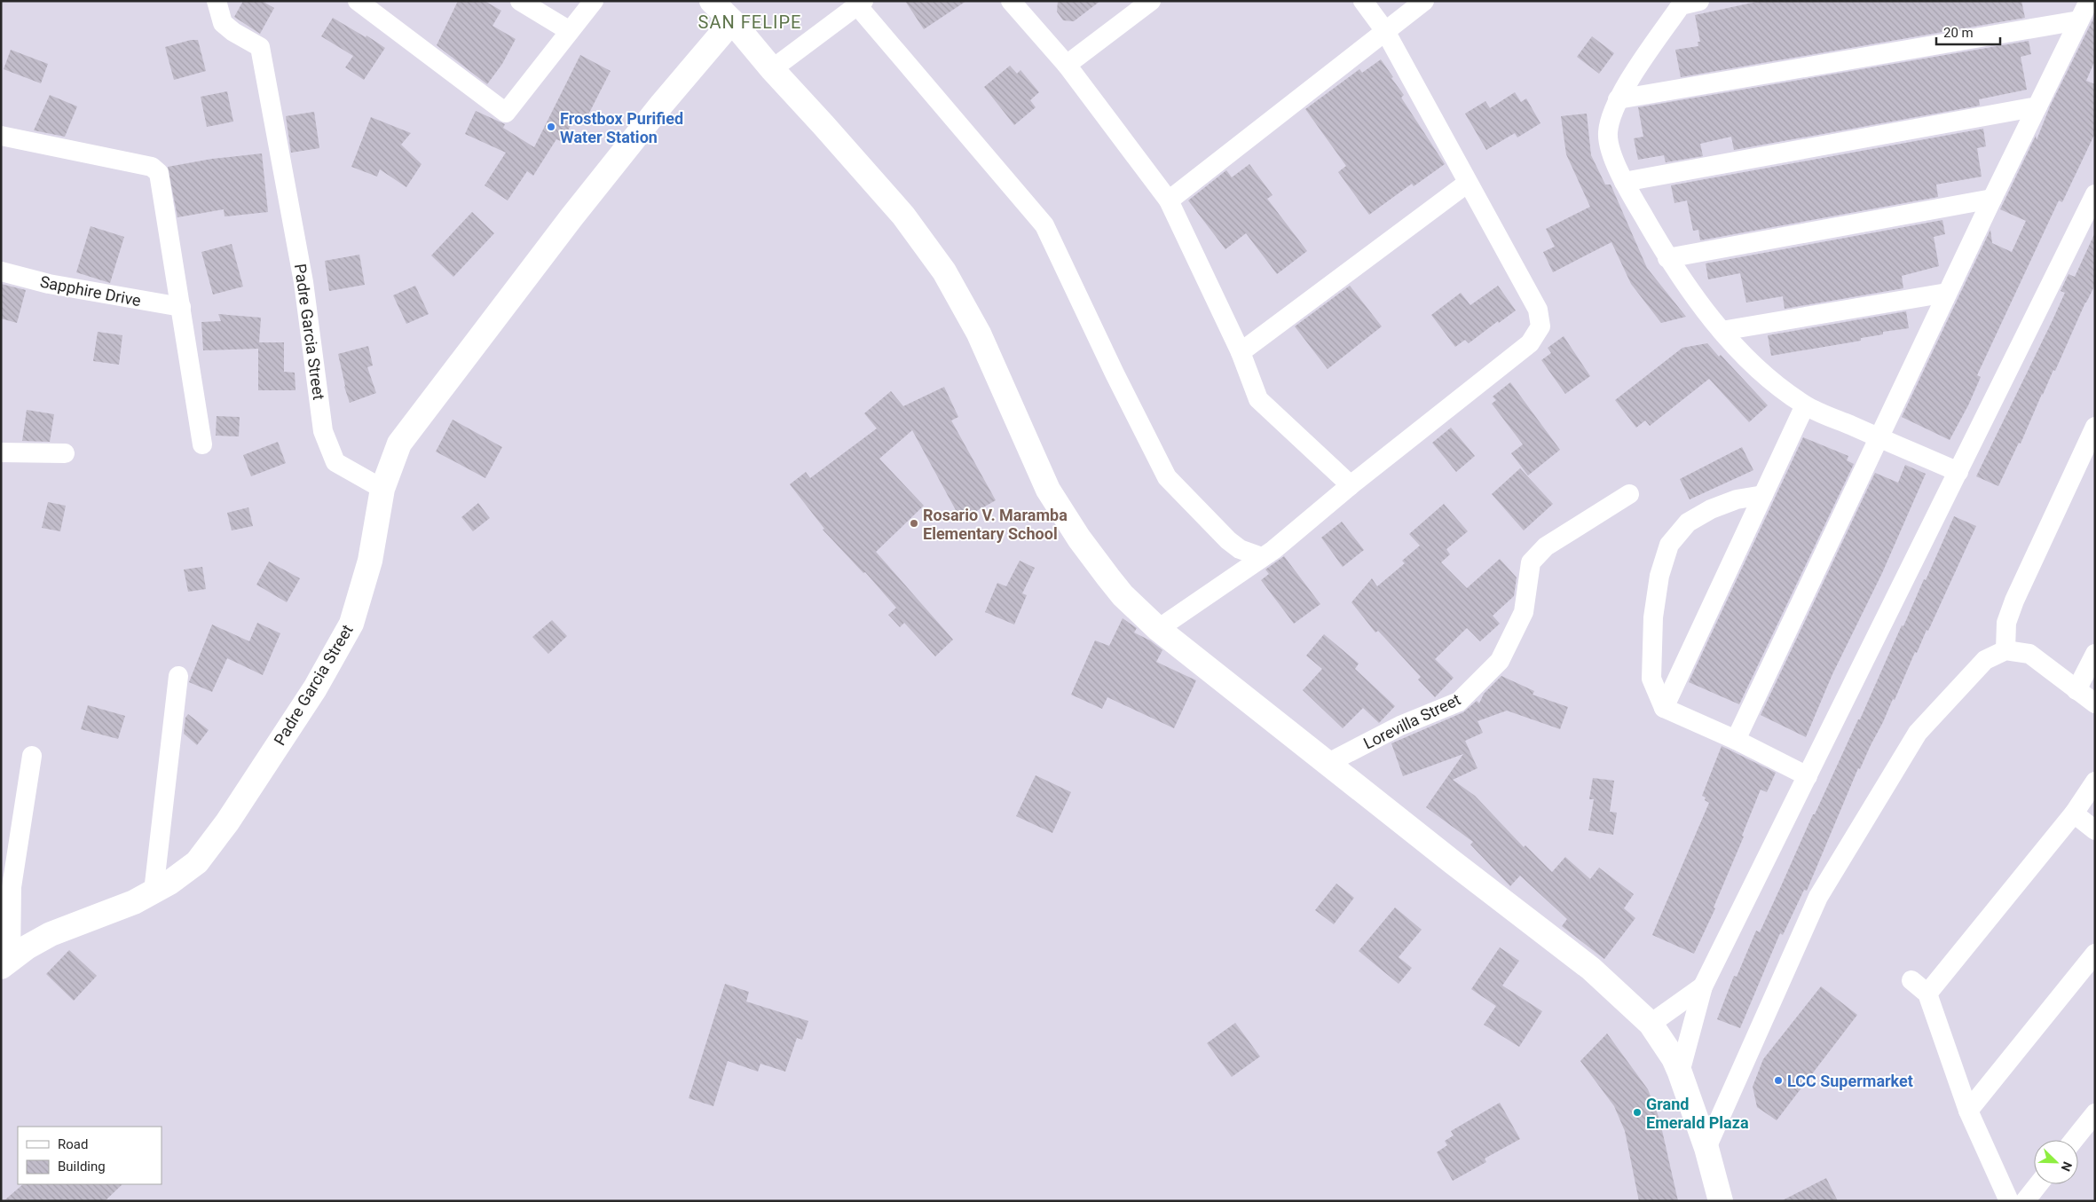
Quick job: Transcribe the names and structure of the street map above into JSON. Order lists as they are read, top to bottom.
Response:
{
  "streets": {
    "main road": ["Padre Garcia Street"],
    "street": ["Sapphire Drive", "Lorevilla Street"]
  },
  "districts": ["SAN FELIPE"],
  "places": [
    "Frostbox Purified Water Station",
    "Rosario V. Maramba Elementary School",
    "LCC Supermarket",
    "Grand Emerald Plaza"
  ],
  "legend": ["Road", "Building"],
  "scale_bar": "20 m",
  "north": "bottom right"
}
